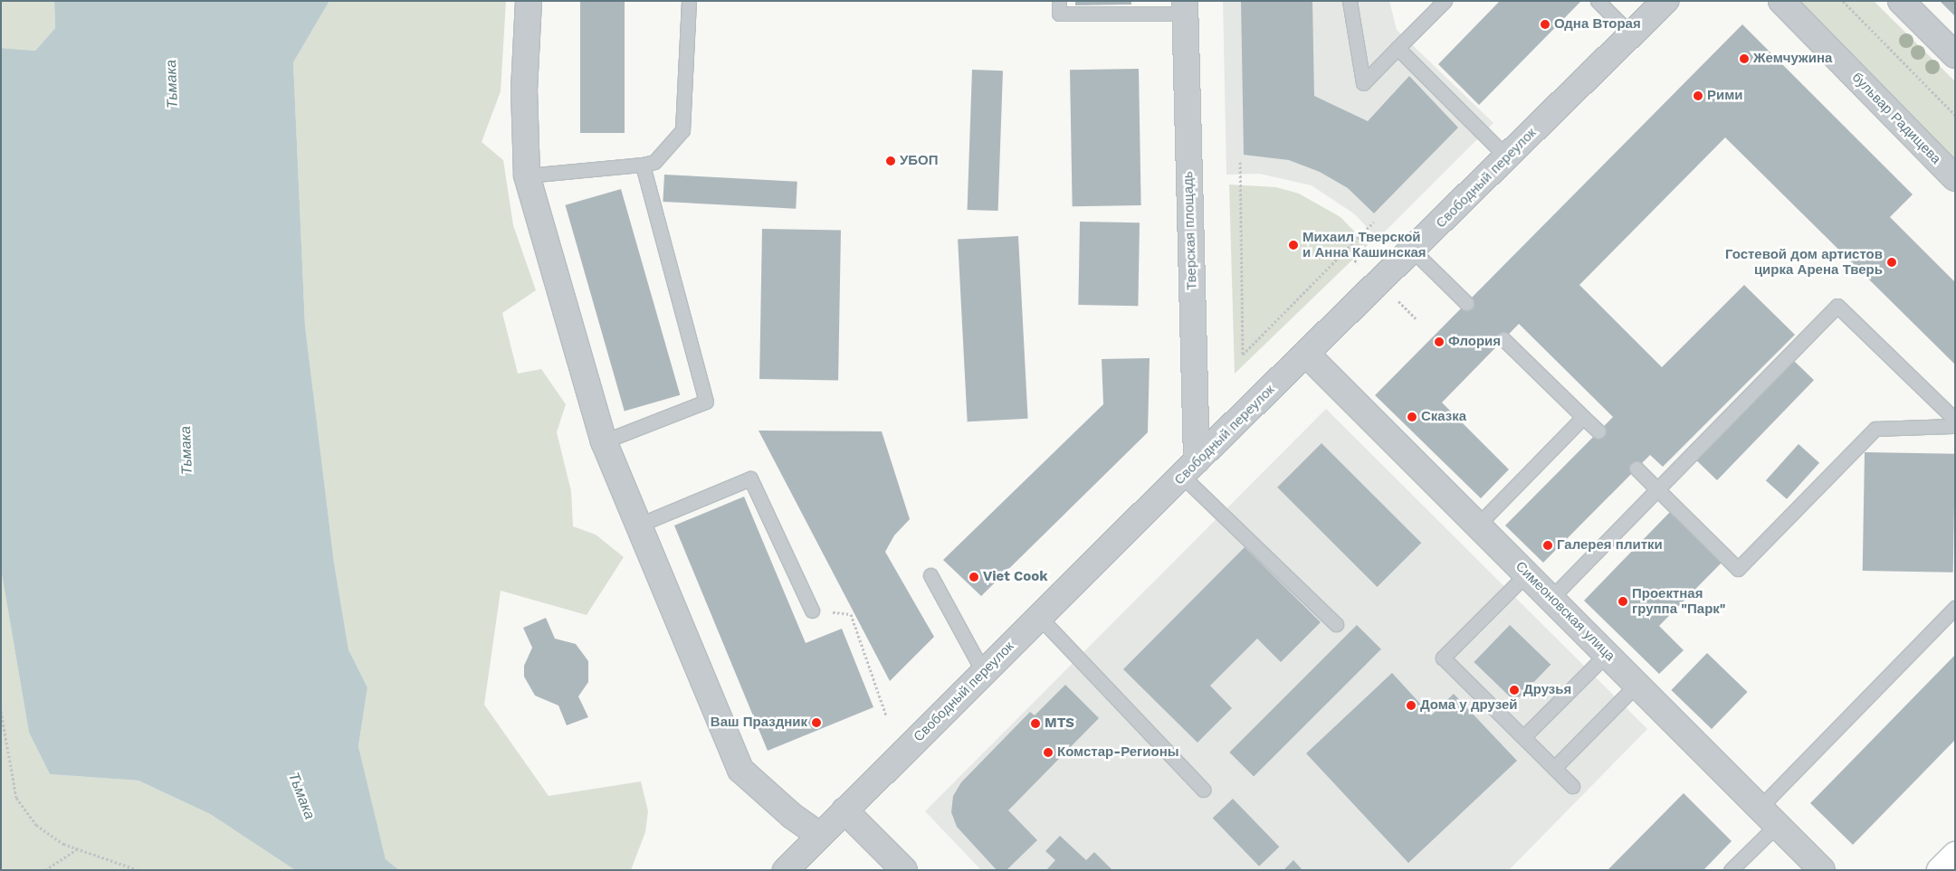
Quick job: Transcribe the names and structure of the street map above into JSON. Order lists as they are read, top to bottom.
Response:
{
  "streets": {
    "street": [
      "бульвар Радищева",
      "Свободный переулок",
      "Тверская площадь",
      "Симеоновская улица"
    ]
  },
  "crossings": [
    ["Свободный переулок", "Тверская площадь"],
    ["Свободный переулок", "Симеоновская улица"]
  ],
  "water": ["Тьмака"],
  "places": [
    "Одна Вторая",
    "Жемчужина",
    "Рими",
    "УБОП",
    "Михаил Тверской и Анна Кашинская",
    "Гостевой дом артистов цирка Арена Тверь",
    "Флория",
    "Сказка",
    "Галерея плитки",
    "Viet Cook",
    "Проектная группа \"Парк\"",
    "Друзья",
    "Дома у друзей",
    "Ваш Праздник",
    "MTS",
    "Комстар-Регионы"
  ]
}
